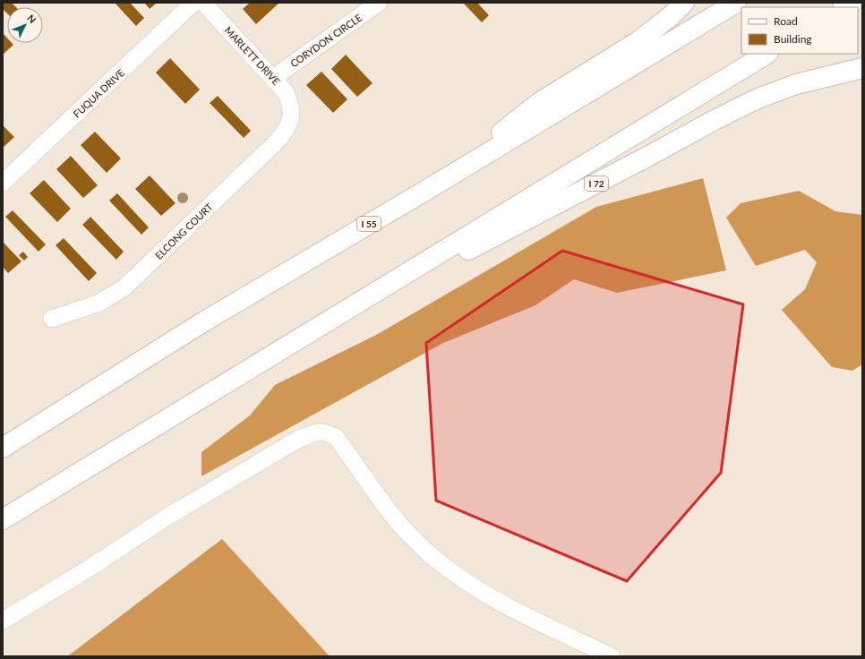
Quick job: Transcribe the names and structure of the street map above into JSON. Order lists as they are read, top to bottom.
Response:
{
  "streets": {
    "highway": ["I 72", "I 55"],
    "street": [
      "CORYDON CIRCLE",
      "MARLETT DRIVE",
      "FUQUA DRIVE",
      "ELCONG COURT"
    ]
  },
  "crossings": [
    ["CORYDON CIRCLE", "MARLETT DRIVE"],
    ["MARLETT DRIVE", "ELCONG COURT"]
  ],
  "legend": ["Road", "Building"],
  "north": "top right"
}
